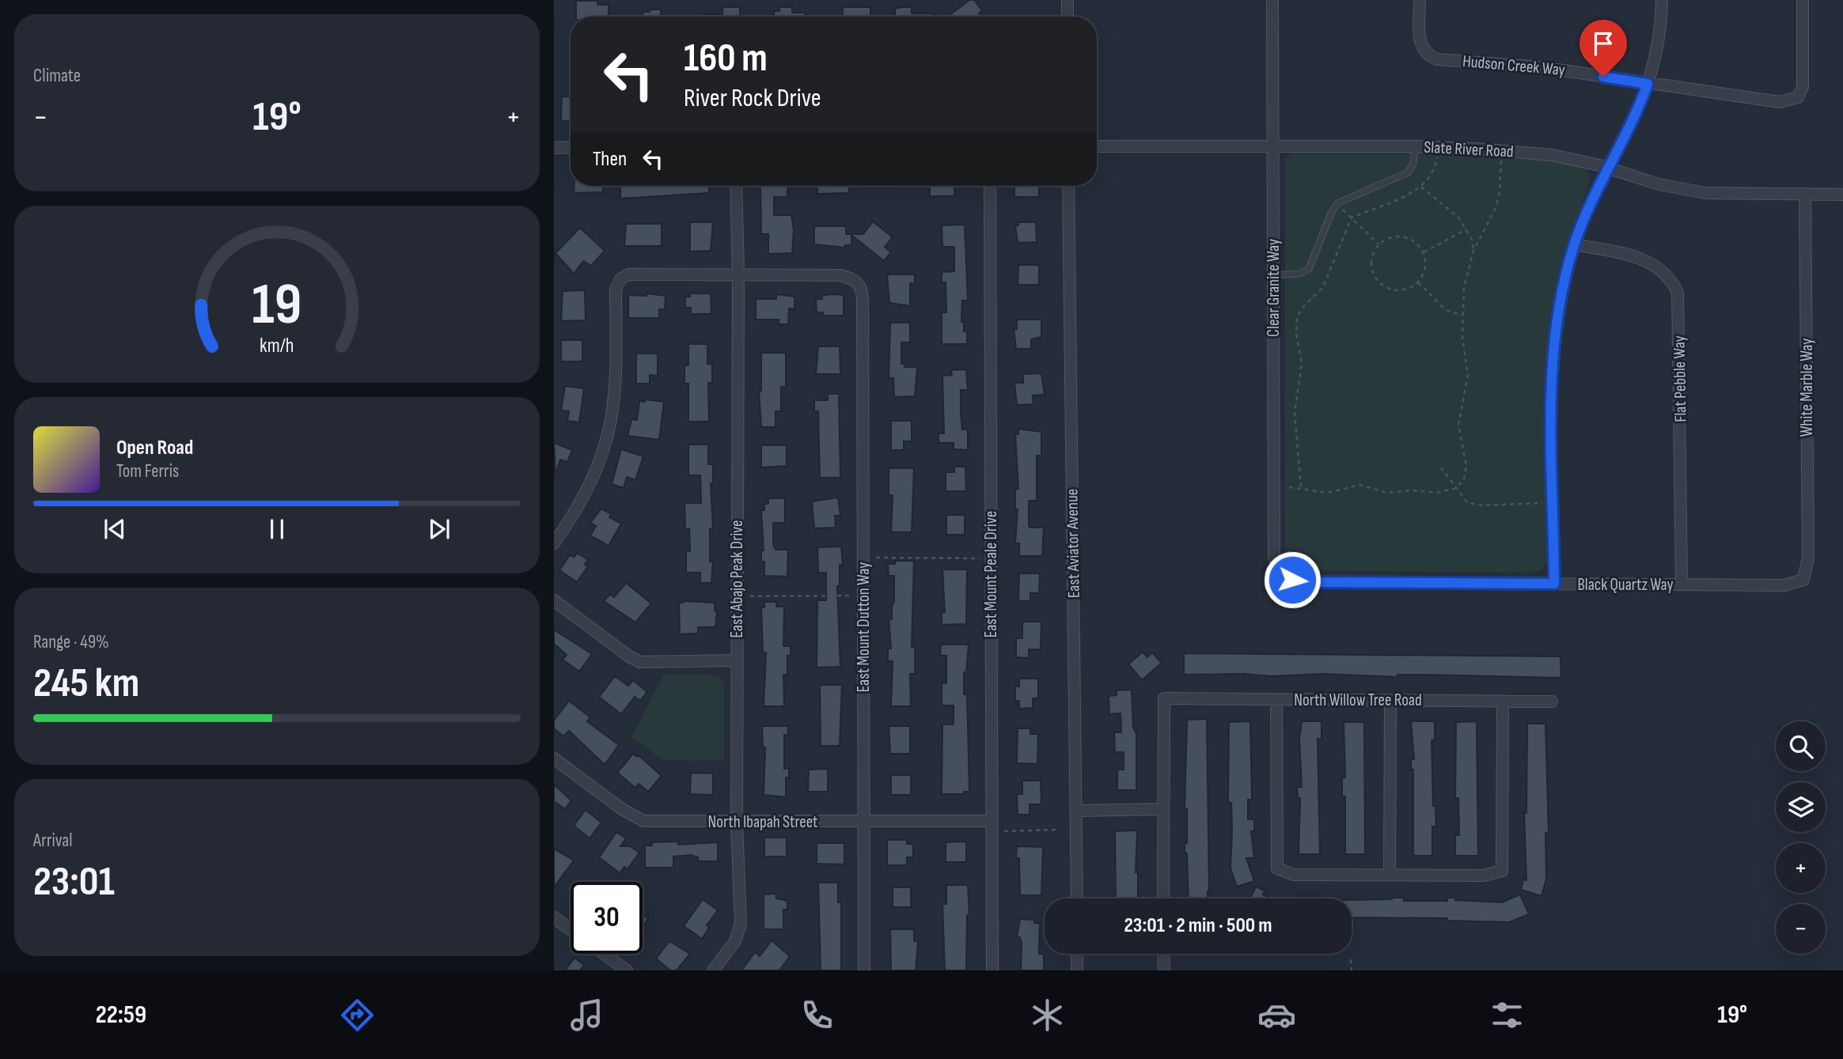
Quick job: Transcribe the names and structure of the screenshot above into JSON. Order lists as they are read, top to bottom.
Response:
{
  "streets": {
    "street": [
      "Hudson Creek Way",
      "Slate River Road",
      "Clear Granite Way",
      "Flat Pebble Way",
      "White Marble Way",
      "East Aviator Avenue",
      "East Mount Peale Drive",
      "East Abajo Peak Drive",
      "Black Quartz Way",
      "East Mount Dutton Way",
      "North Willow Tree Road",
      "North Ibapah Street"
    ]
  },
  "crossings": [
    ["Slate River Road", "Clear Granite Way"],
    ["Slate River Road", "White Marble Way"],
    ["Clear Granite Way", "Black Quartz Way"],
    ["Flat Pebble Way", "Black Quartz Way"],
    ["White Marble Way", "Black Quartz Way"],
    ["East Mount Peale Drive", "North Ibapah Street"],
    ["East Abajo Peak Drive", "East Mount Dutton Way"],
    ["East Abajo Peak Drive", "North Ibapah Street"],
    ["East Mount Dutton Way", "North Ibapah Street"]
  ],
  "page": {
    "tile": [
      "Climate",
      ["Range · 49%", "245 km"],
      ["Arrival", "23:01"]
    ],
    "turn": ["160 m", "River Rock Drive"],
    "heat": ["−", "19°", "+"],
    "then": "Then",
    "song": ["Open Road", "Tom Ferris"],
    "map_buttons": ["+", "−"],
    "limit": "30",
    "trip": "23:01 · 2 min · 500 m",
    "tabs": ["22:59", "19°"],
    "gauge": ["19", "km/h"]
  }
}
